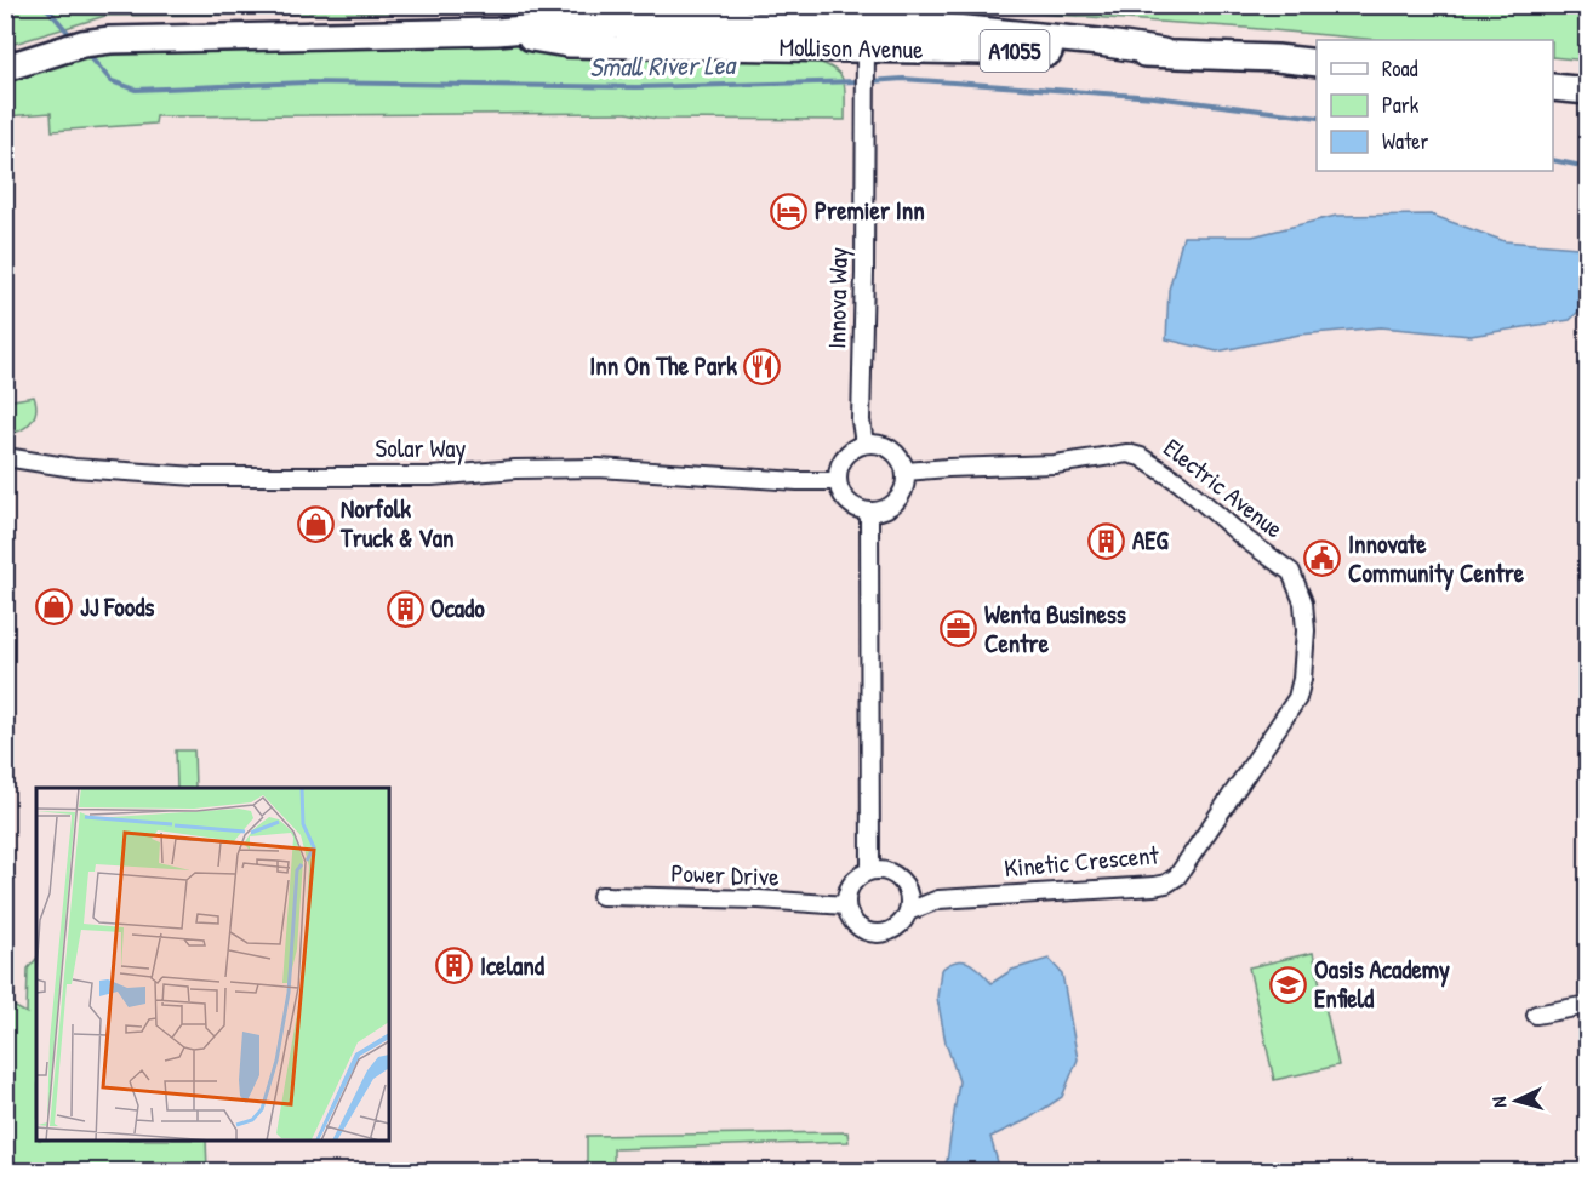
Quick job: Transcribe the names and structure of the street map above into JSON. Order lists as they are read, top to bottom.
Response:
{
  "streets": {
    "main road": ["Mollison Avenue", "A1055"],
    "street": [
      "Innova Way",
      "Solar Way",
      "Electric Avenue",
      "Kinetic Crescent",
      "Power Drive"
    ]
  },
  "crossings": [
    ["Mollison Avenue", "Innova Way"],
    ["Innova Way", "Solar Way"],
    ["Innova Way", "Electric Avenue"],
    ["Solar Way", "Electric Avenue"],
    ["Electric Avenue", "Kinetic Crescent"],
    ["Kinetic Crescent", "Power Drive"]
  ],
  "water": ["Small River Lea"],
  "places": {
    "hotel": ["Premier Inn"],
    "restaurant": ["Inn On The Park"],
    "shop": ["Norfolk Truck & Van", "JJ Foods"],
    "building": ["AEG", "Ocado", "Iceland"],
    "public building": ["Innovate Community Centre"],
    "office": ["Wenta Business Centre"],
    "school or university": ["Oasis Academy Enfield"]
  },
  "legend": ["Road", "Park", "Water"],
  "north": "left"
}
